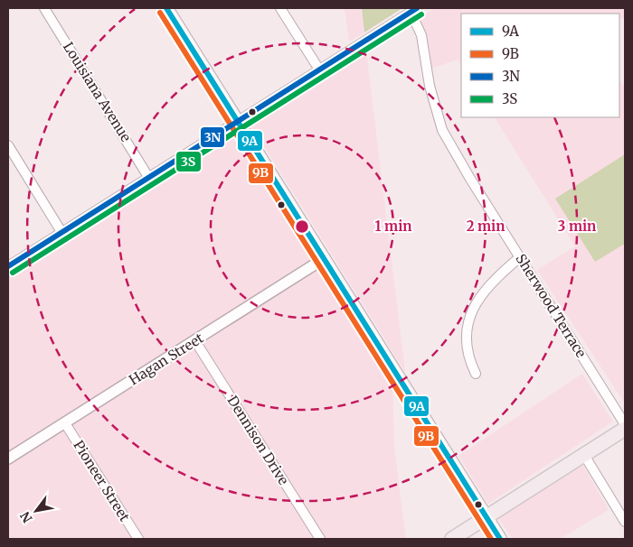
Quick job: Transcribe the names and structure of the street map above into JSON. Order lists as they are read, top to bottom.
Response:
{
  "streets": {
    "street": [
      "Louisiana Avenue",
      "Sherwood Terrace",
      "Hagan Street",
      "Dennison Drive",
      "Pioneer Street"
    ]
  },
  "crossings": [
    ["Hagan Street", "Dennison Drive"],
    ["Hagan Street", "Pioneer Street"]
  ],
  "lines": [
    "transit line 9A",
    "transit line 3N",
    "transit line 9B",
    "transit line 3S"
  ],
  "legend": [
    "9A",
    "9B",
    "3N",
    "3S"
  ],
  "north": "bottom left",
  "rings": ["1 min", "2 min", "3 min"]
}
